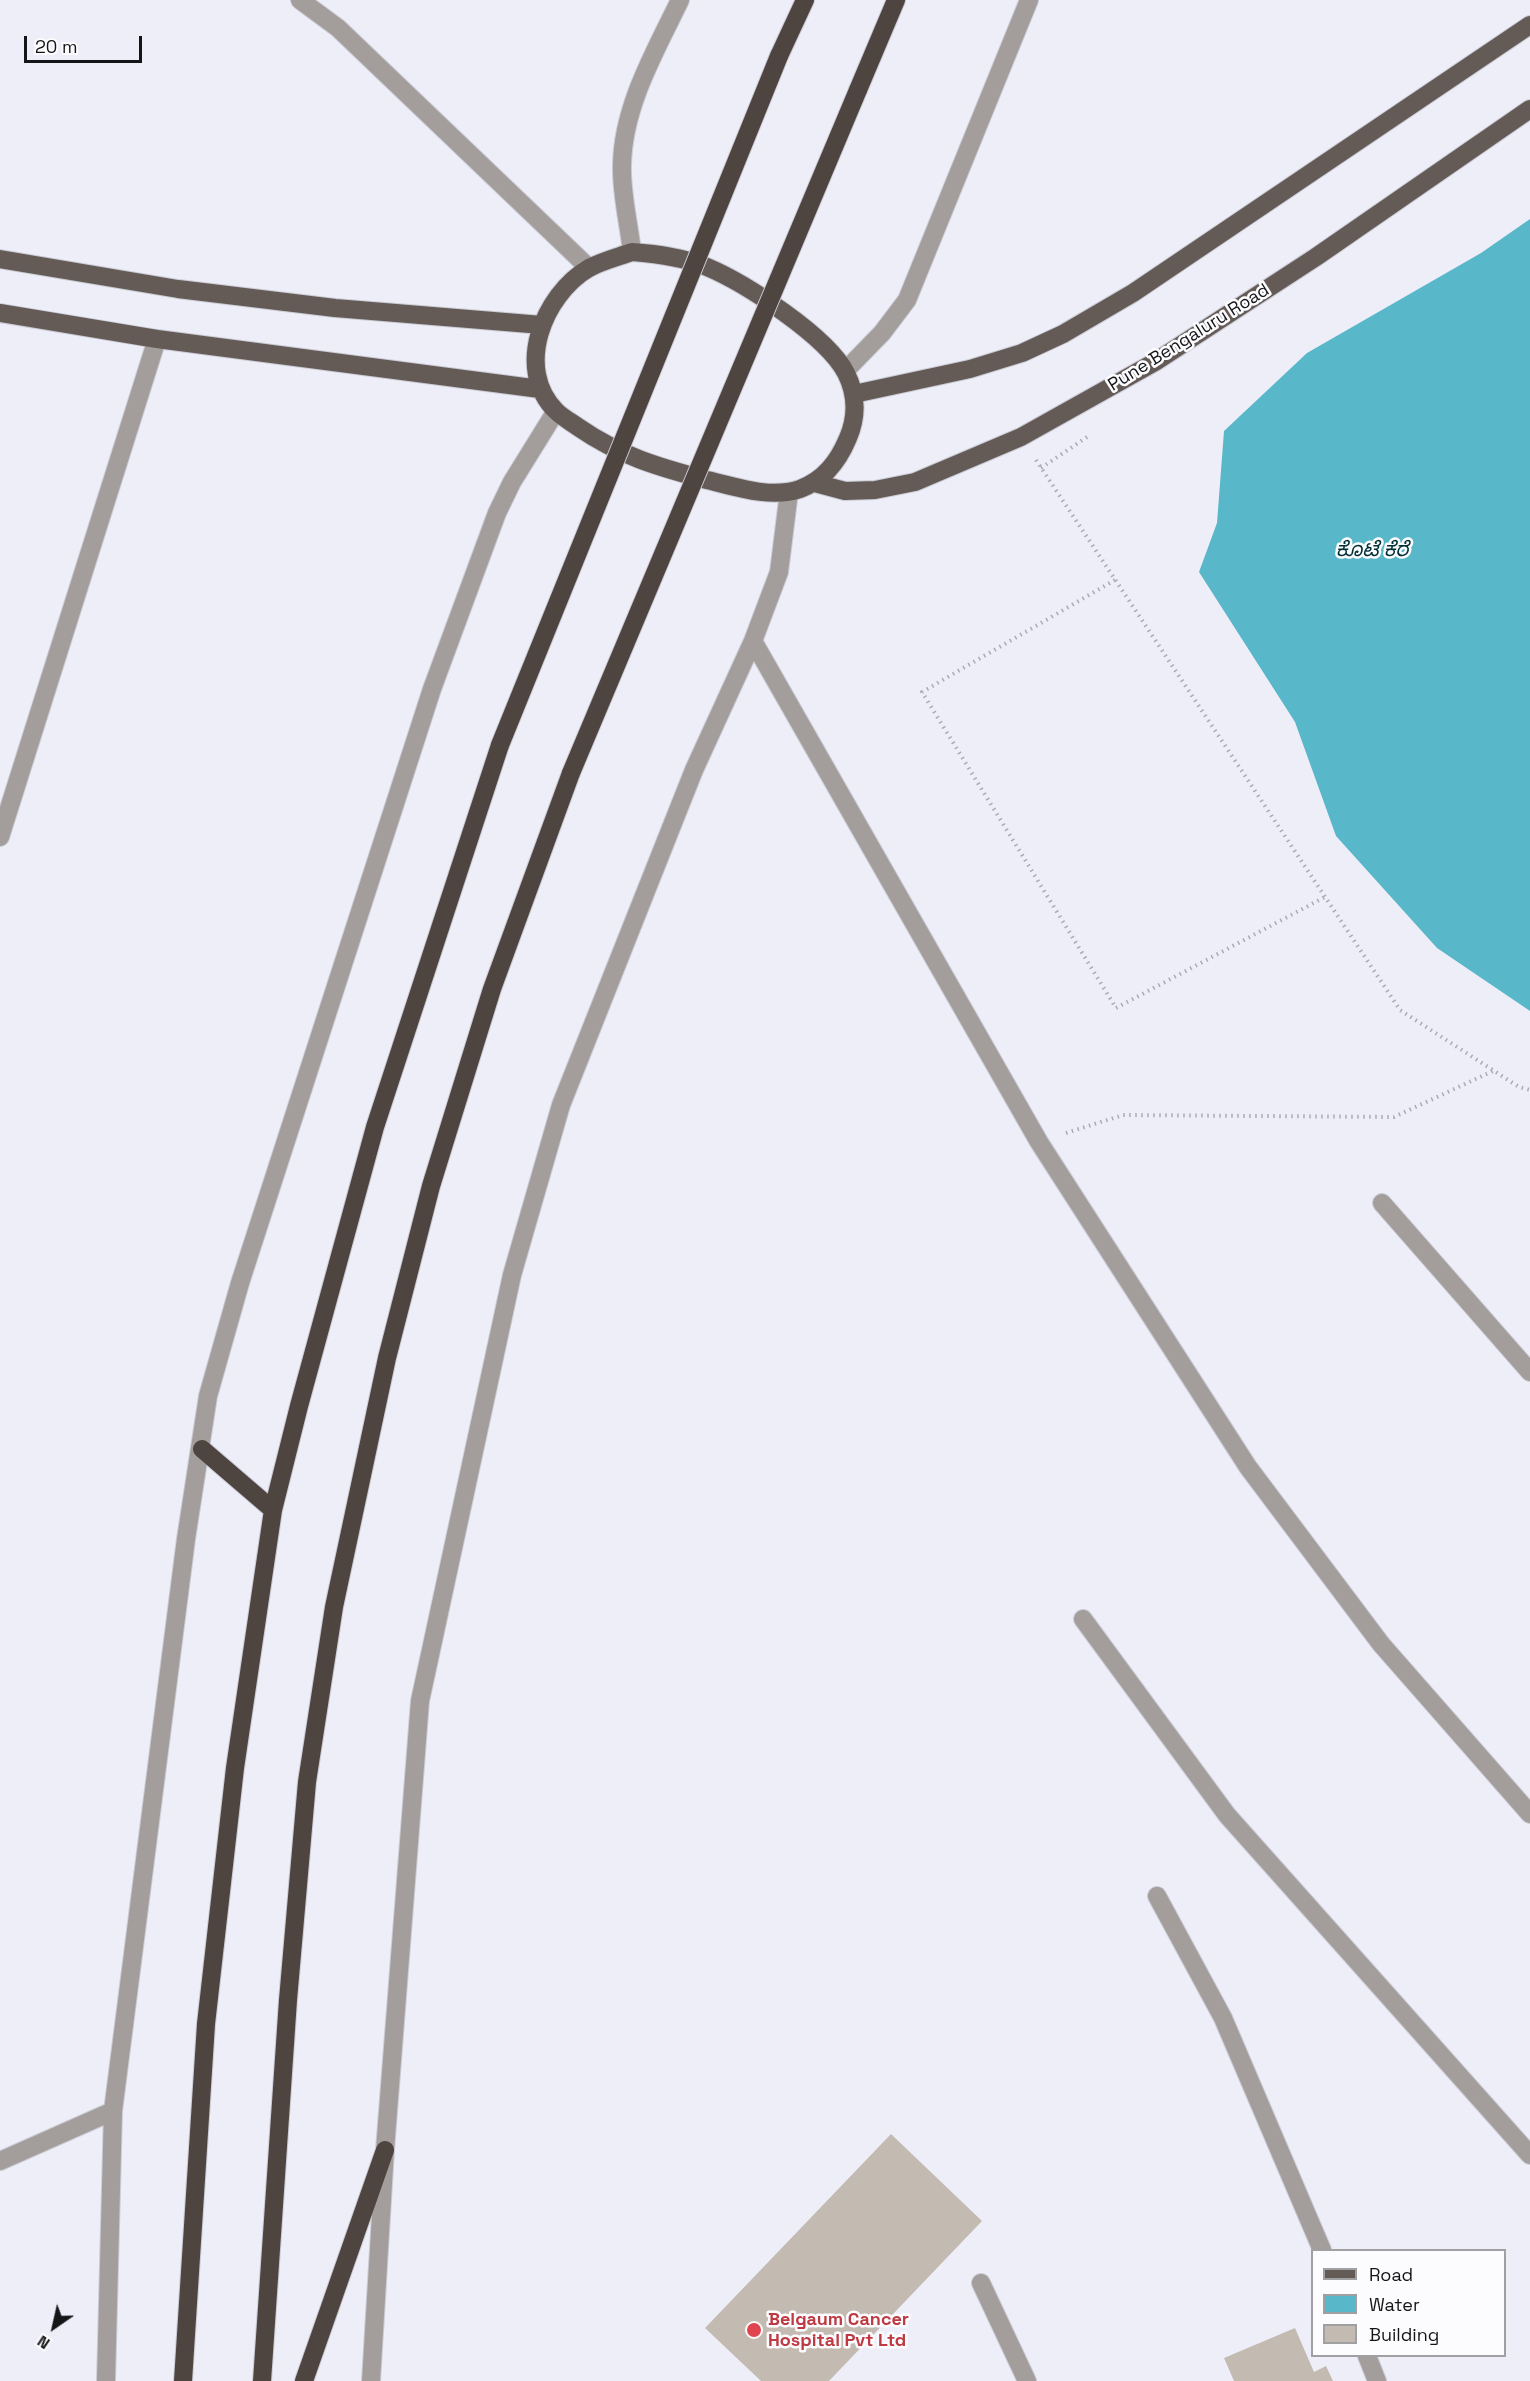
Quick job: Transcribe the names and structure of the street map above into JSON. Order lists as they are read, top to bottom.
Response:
{
  "streets": {
    "main road": ["Pune Bengaluru Road"]
  },
  "water": ["ಕೊಟೆ ಕೆರೆ"],
  "places": ["Belgaum Cancer Hospital Pvt Ltd"],
  "legend": ["Road", "Water", "Building"],
  "scale_bar": "20 m",
  "north": "bottom left"
}
